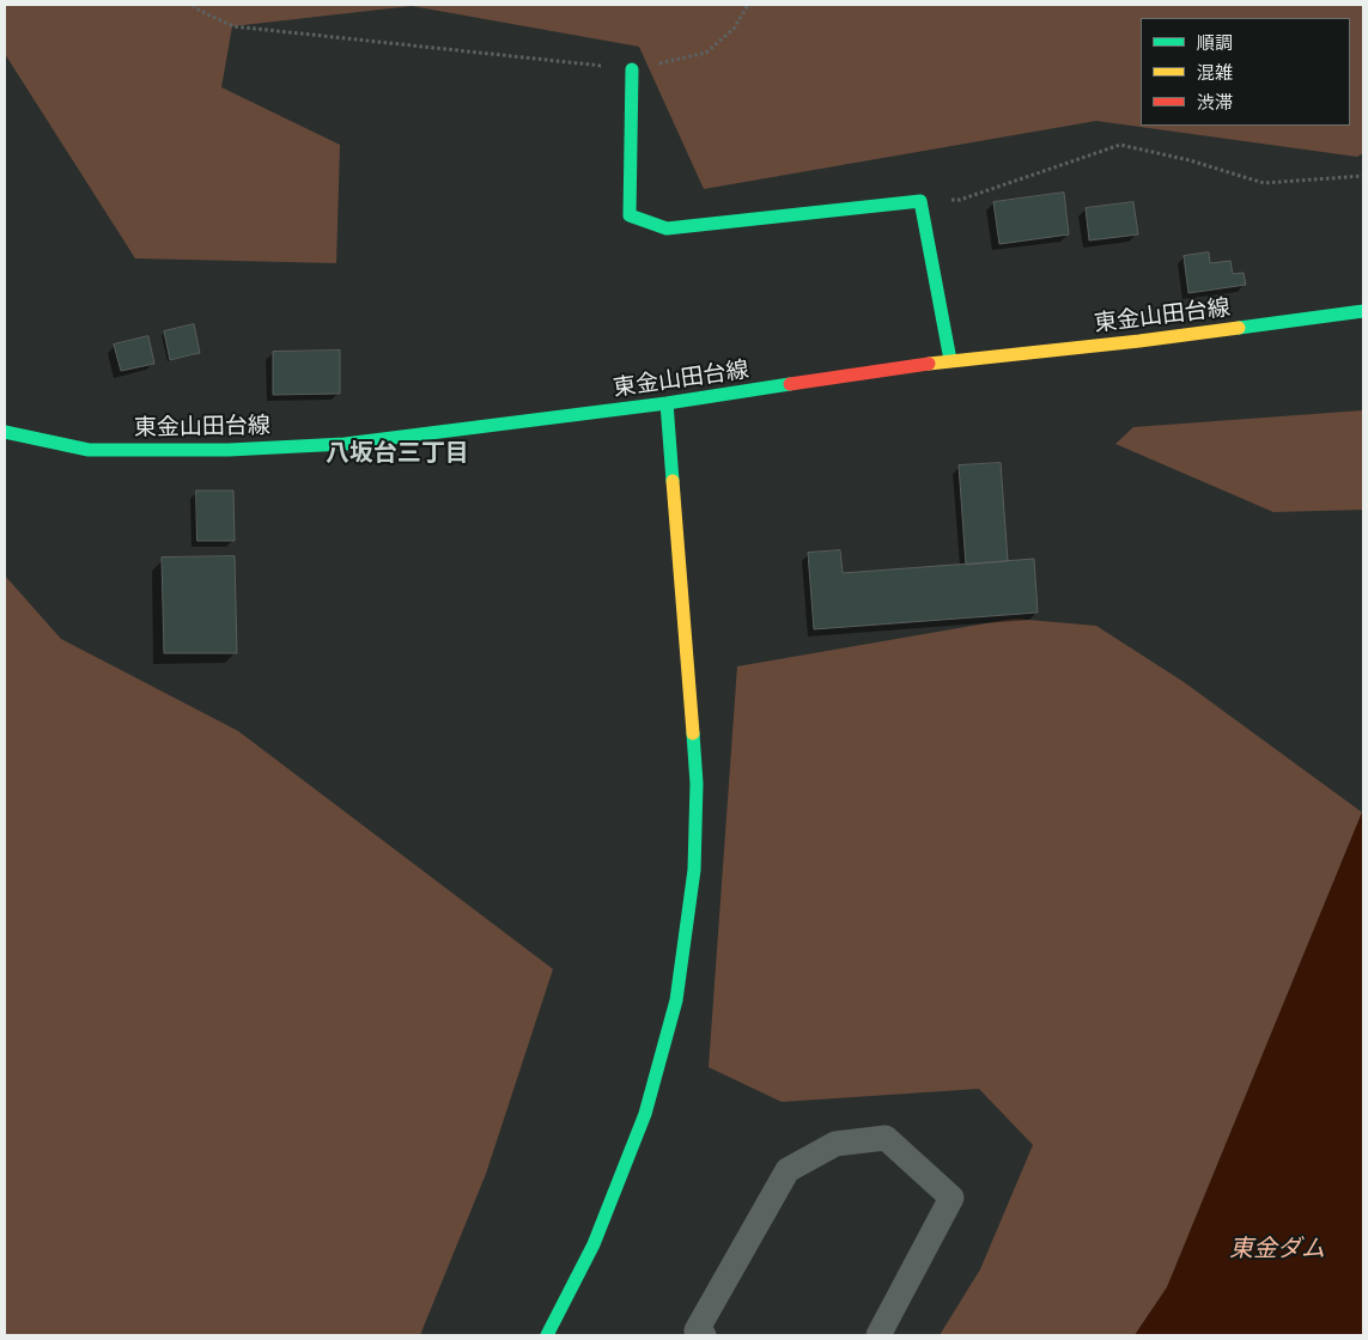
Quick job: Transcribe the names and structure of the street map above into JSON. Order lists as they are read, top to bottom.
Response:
{
  "streets": {
    "street": ["東金山田台線"]
  },
  "districts": ["八坂台三丁目"],
  "water": ["東金ダム"],
  "legend": ["順調", "混雑", "渋滞"]
}
